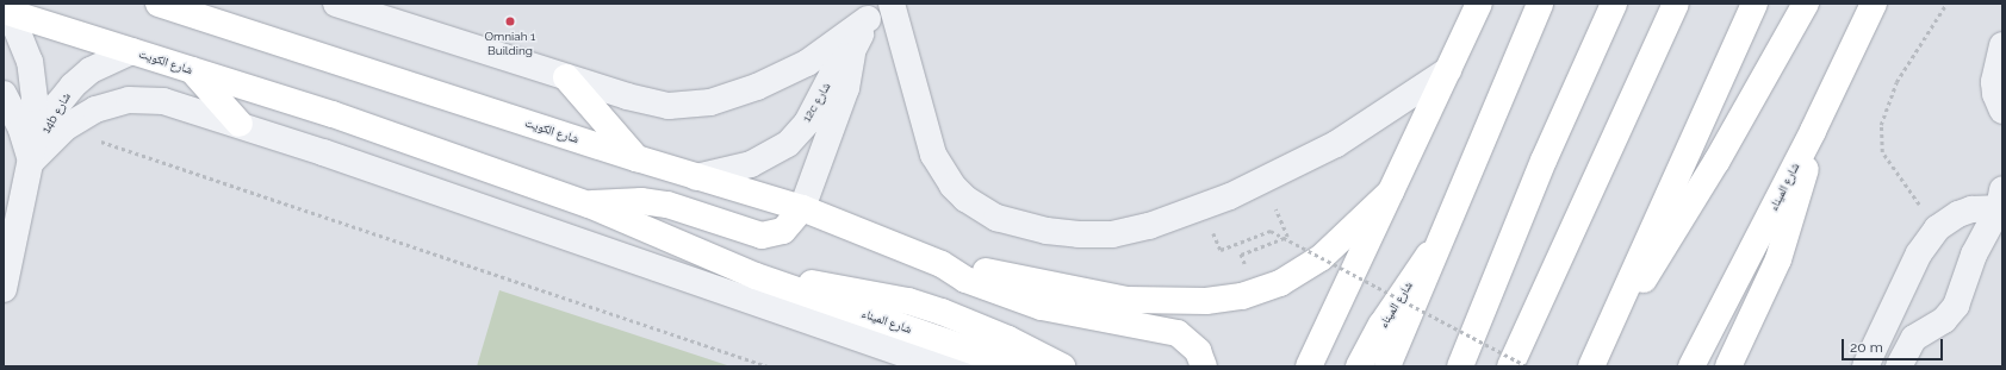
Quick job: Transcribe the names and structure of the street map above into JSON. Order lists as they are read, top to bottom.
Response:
{
  "streets": {
    "main road": ["شارع الكويت", "شارع الميناء"],
    "street": ["12c شارع", "14b شارع"]
  },
  "crossings": [
    ["شارع الكويت", "12c شارع"],
    ["شارع الكويت", "14b شارع"],
    ["شارع الكويت", "شارع الميناء"]
  ],
  "places": ["Omniah 1 Building"],
  "scale_bar": "20 m"
}
